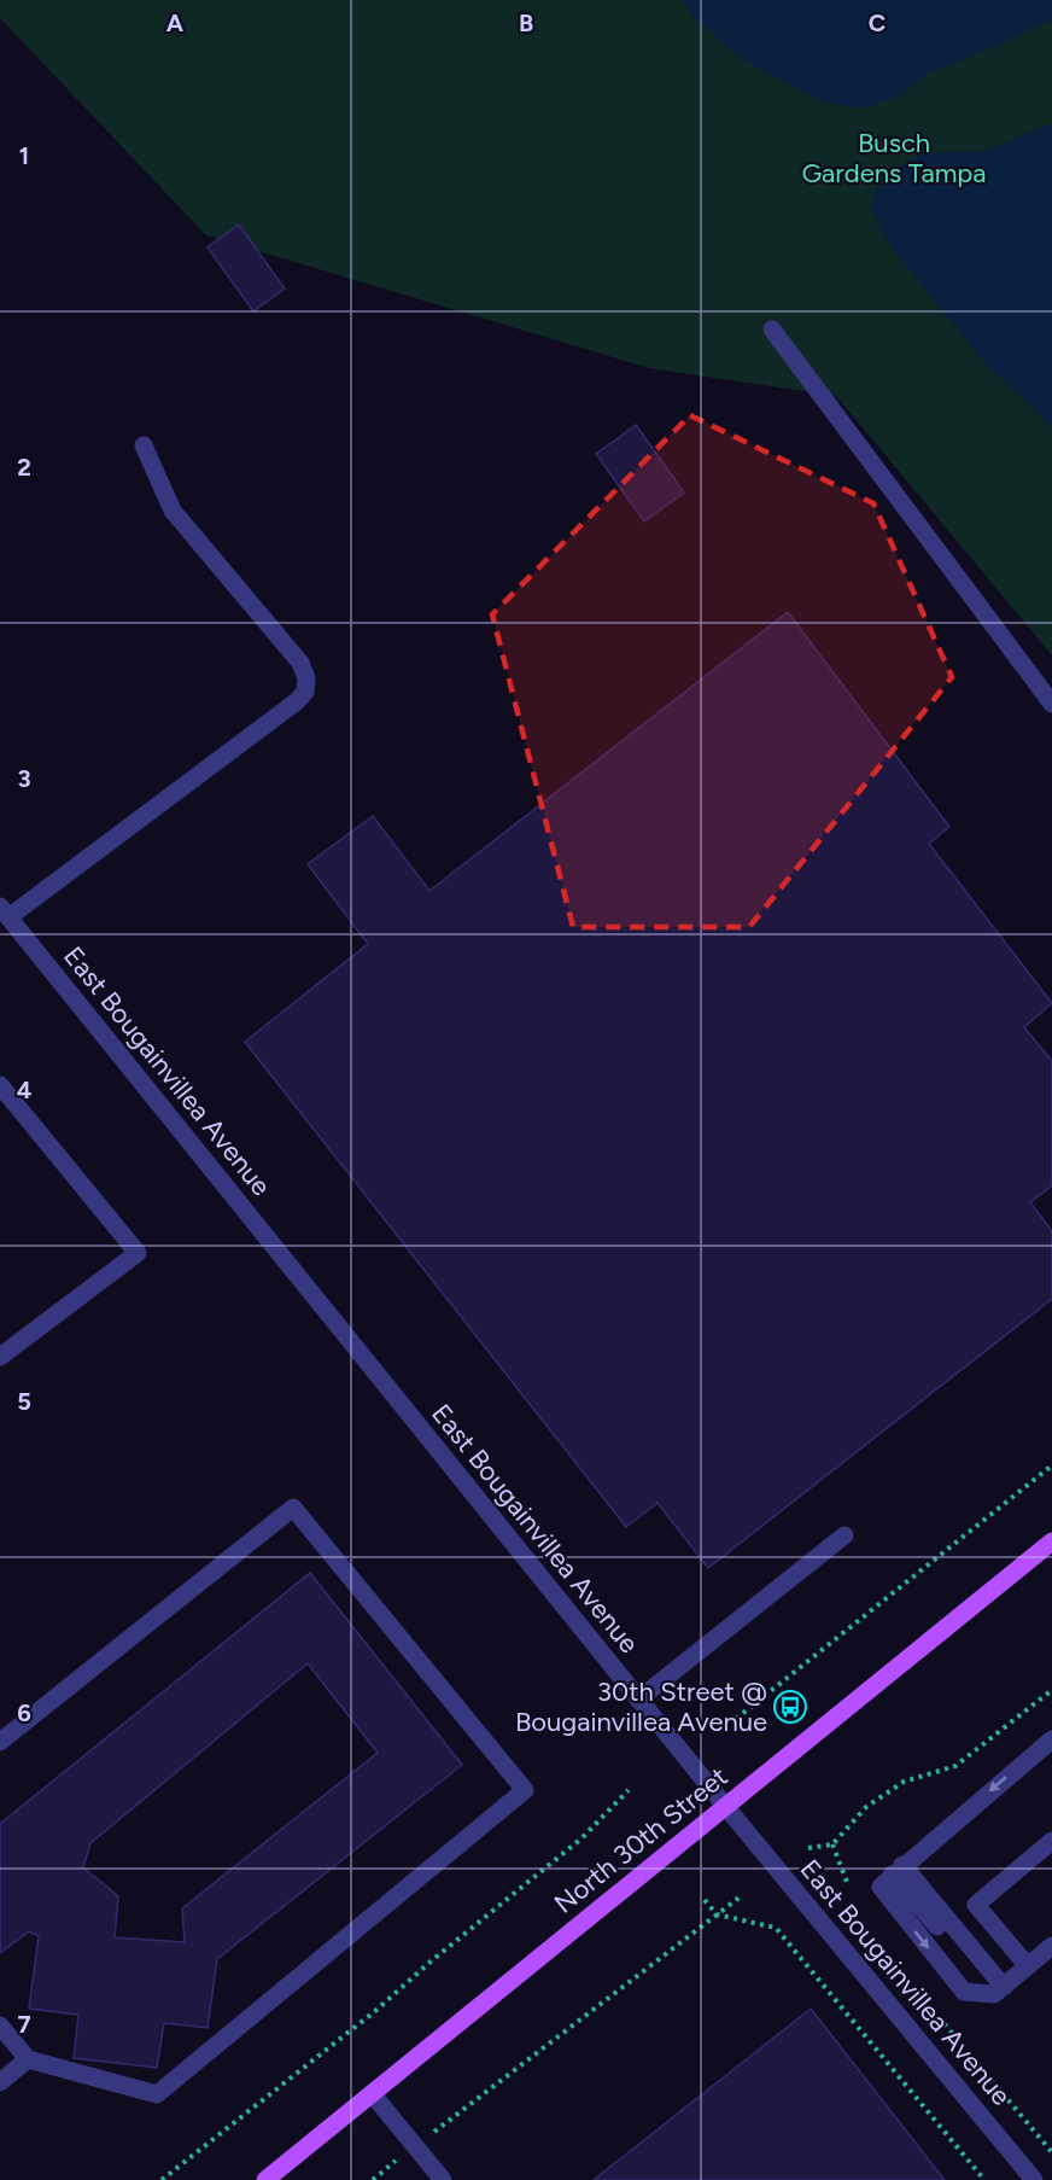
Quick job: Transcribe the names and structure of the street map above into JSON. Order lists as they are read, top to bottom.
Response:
{
  "streets": {
    "main road": ["North 30th Street"],
    "street": ["East Bougainvillea Avenue"]
  },
  "crossings": [
    ["East Bougainvillea Avenue", "North 30th Street"]
  ],
  "parks": ["Busch Gardens Tampa"],
  "places": {
    "bus stop": ["30th Street @ Bougainvillea Avenue"]
  },
  "grid": {
    "columns": ["A", "B", "C"],
    "rows": [
      "1",
      "2",
      "3",
      "4",
      "5",
      "6",
      "7"
    ]
  }
}
